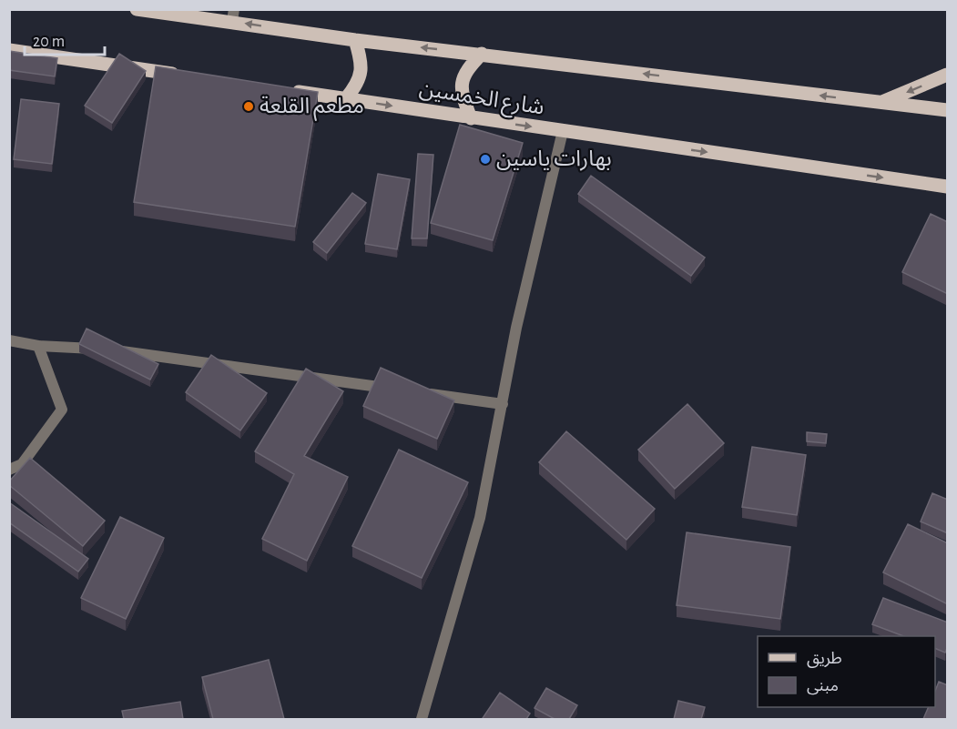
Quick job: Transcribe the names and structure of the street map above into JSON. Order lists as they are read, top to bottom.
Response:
{
  "streets": {
    "main road": ["شارع الخمسين"]
  },
  "places": ["مطعم القلعة", "بهارات ياسين"],
  "legend": ["طريق", "مبنى"],
  "scale_bar": "20 m"
}
